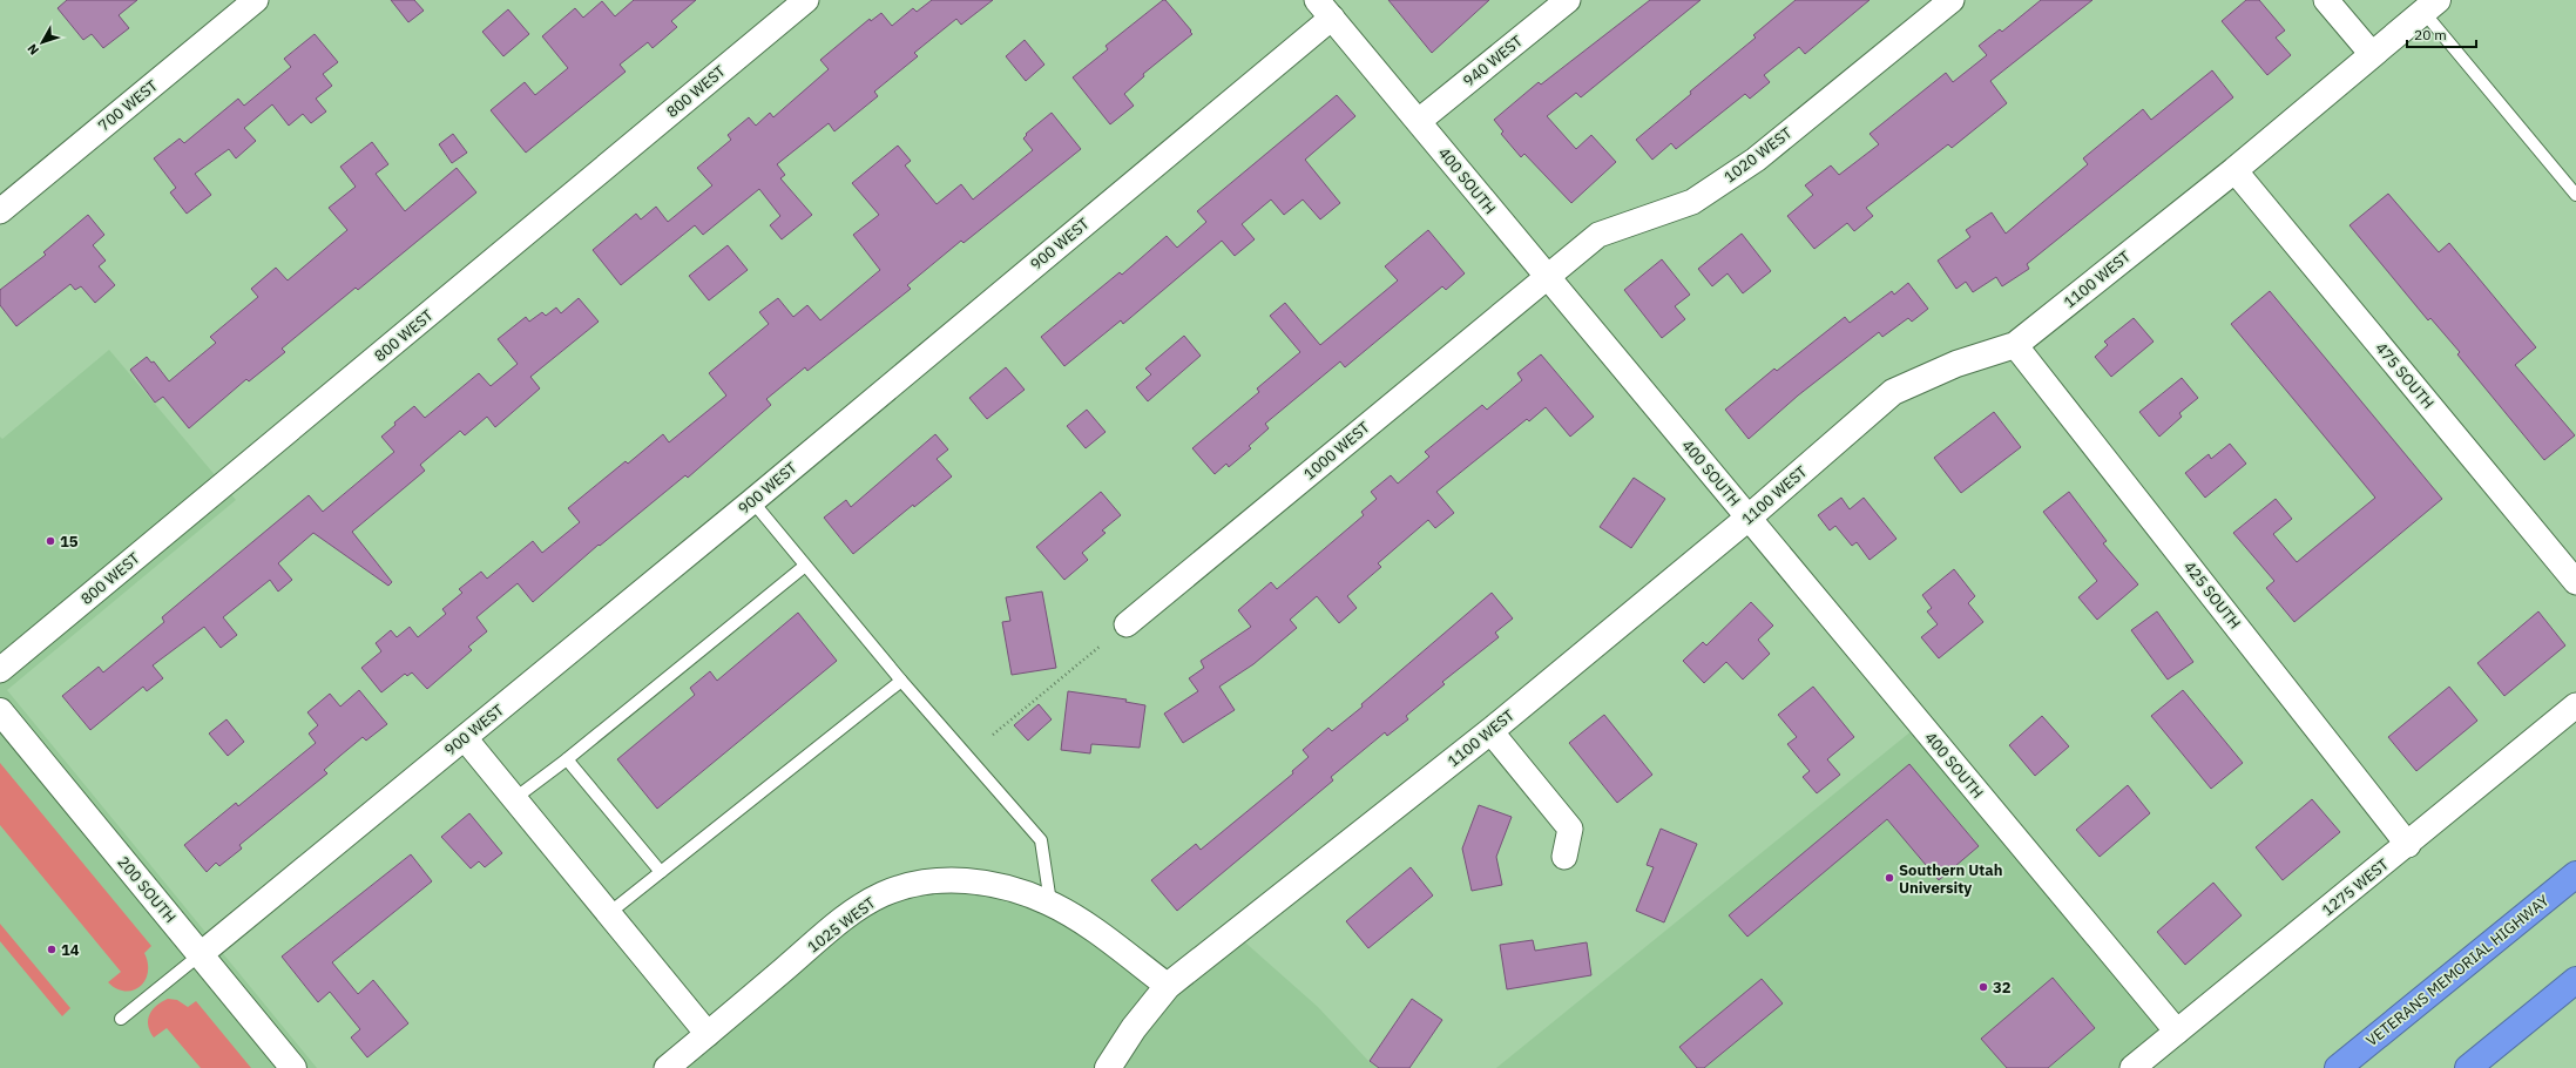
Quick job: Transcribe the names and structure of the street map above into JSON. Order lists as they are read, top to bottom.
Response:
{
  "streets": {
    "highway": ["VETERANS MEMORIAL HIGHWAY"],
    "street": [
      "940 WEST",
      "800 WEST",
      "700 WEST",
      "1020 WEST",
      "400 SOUTH",
      "900 WEST",
      "1100 WEST",
      "475 SOUTH",
      "1000 WEST",
      "425 SOUTH",
      "1275 WEST",
      "200 SOUTH",
      "1025 WEST"
    ]
  },
  "crossings": [
    ["940 WEST", "400 SOUTH"],
    ["1020 WEST", "400 SOUTH"],
    ["1020 WEST", "1000 WEST"],
    ["400 SOUTH", "900 WEST"],
    ["400 SOUTH", "1100 WEST"],
    ["400 SOUTH", "1000 WEST"],
    ["400 SOUTH", "1275 WEST"],
    ["900 WEST", "200 SOUTH"],
    ["1100 WEST", "475 SOUTH"],
    ["1100 WEST", "425 SOUTH"],
    ["1100 WEST", "1025 WEST"],
    ["425 SOUTH", "1275 WEST"]
  ],
  "places": [
    "15",
    "Southern Utah University",
    "14",
    "32"
  ],
  "scale_bar": "20 m",
  "north": "bottom left"
}
